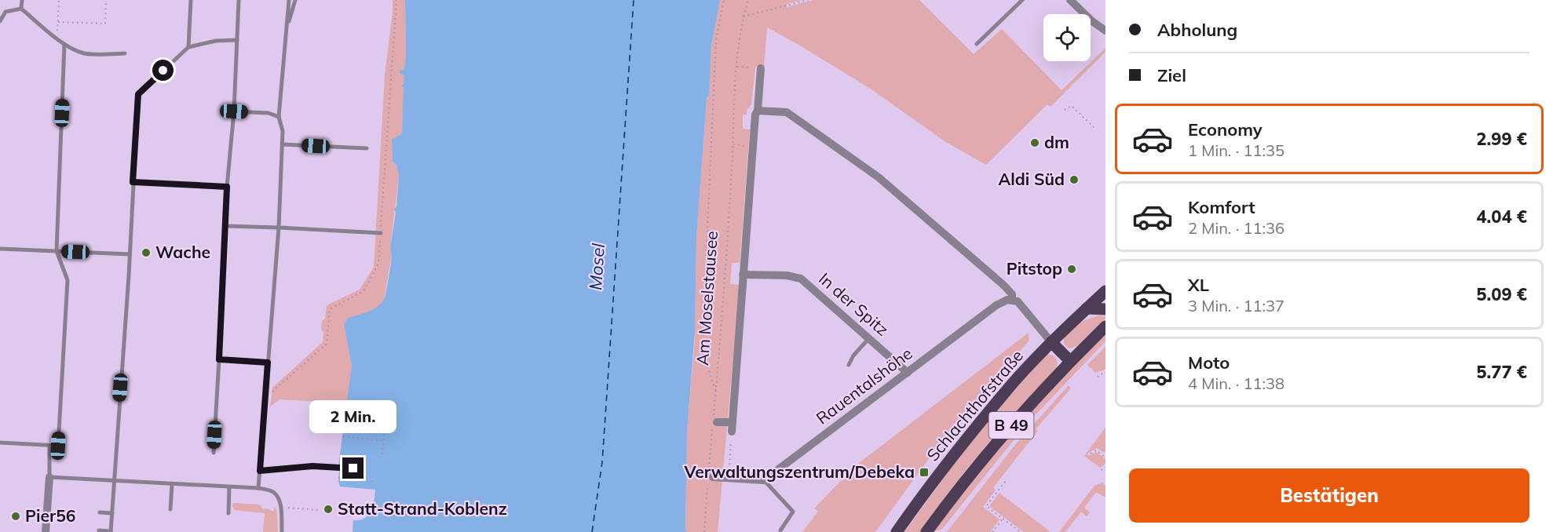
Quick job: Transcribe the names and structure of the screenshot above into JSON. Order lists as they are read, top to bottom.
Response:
{
  "streets": {
    "main road": ["Schlachthofstraße", "B 49"],
    "street": ["Am Moselstausee", "In der Spitz", "Rauentalshöhe"]
  },
  "crossings": [
    ["Am Moselstausee", "In der Spitz"],
    ["In der Spitz", "Rauentalshöhe"]
  ],
  "water": ["Mosel"],
  "places": {
    "other": [
      "dm",
      "Aldi Süd",
      "Wache",
      "Pitstop",
      "Statt-Strand-Koblenz",
      "Pier56"
    ],
    "transit": ["Verwaltungszentrum/Debeka"]
  },
  "page": {
    "banner": ["Abholung", "Ziel"],
    "list": [
      {
        "name": "Economy",
        "note": "1 Min. · 11:35",
        "value": "2.99 €"
      },
      {
        "name": "Komfort",
        "note": "2 Min. · 11:36",
        "value": "4.04 €"
      },
      {
        "name": "XL",
        "note": "3 Min. · 11:37",
        "value": "5.09 €"
      },
      {
        "name": "Moto",
        "note": "4 Min. · 11:38",
        "value": "5.77 €"
      }
    ],
    "bubble": "2 Min.",
    "buttons": "Bestätigen"
  }
}
